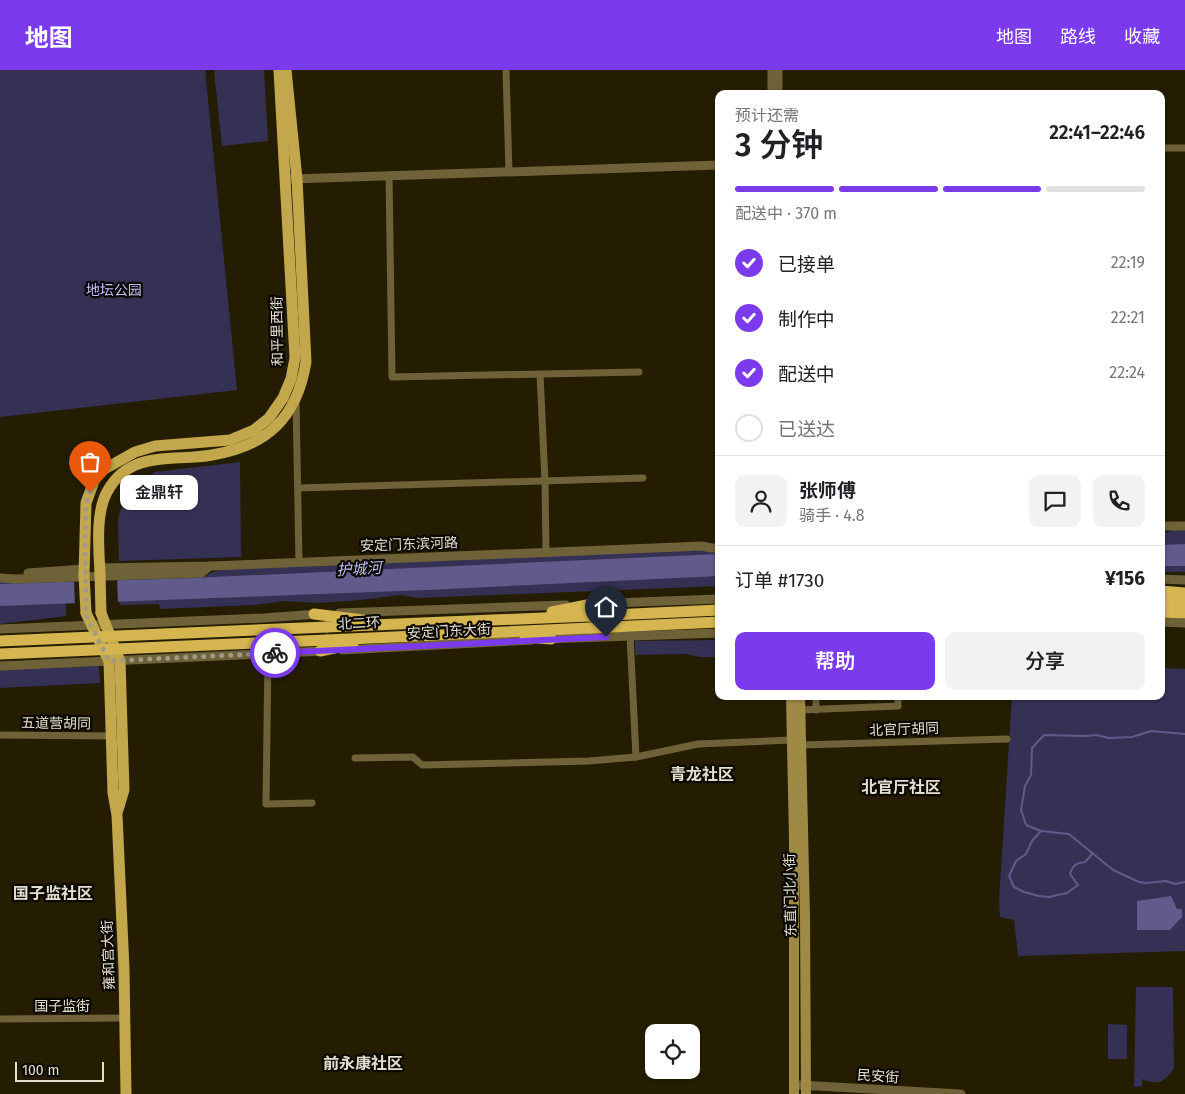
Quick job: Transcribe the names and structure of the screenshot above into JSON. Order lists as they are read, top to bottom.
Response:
{
  "streets": {
    "highway": ["北二环"],
    "main road": ["和平里西街", "东直门北小街", "雍和宫大街"],
    "street": [
      "安定门东滨河路",
      "安定门东大街",
      "五道营胡同",
      "北官厅胡同",
      "国子监街",
      "民安街"
    ]
  },
  "crossings": [
    ["和平里西街", "安定门东滨河路"],
    ["和平里西街", "安定门东大街"],
    ["北二环", "安定门东大街"],
    ["安定门东大街", "雍和宫大街"],
    ["五道营胡同", "雍和宫大街"],
    ["北官厅胡同", "东直门北小街"],
    ["东直门北小街", "民安街"],
    ["雍和宫大街", "国子监街"]
  ],
  "districts": [
    "青龙社区",
    "北官厅社区",
    "国子监社区",
    "前永康社区"
  ],
  "water": ["护城河"],
  "parks": ["地坛公园"],
  "places": ["金鼎轩"],
  "scale_bar": "100 m",
  "page": {
    "header": "地图",
    "nav": ["地图", "路线", "收藏"],
    "heading": ["3 分钟", "预计还需", "22:41–22:46"],
    "panel": [
      "张师傅",
      "骑手 · 4.8",
      "订单 #1730",
      "¥156"
    ],
    "bar": "配送中 · 370 m",
    "list": [
      ["已接单", "22:19"],
      ["制作中", "22:21"],
      ["配送中", "22:24"],
      "已送达"
    ],
    "bubble": "金鼎轩",
    "buttons": ["帮助", "分享"],
    "scale": "100 m"
  }
}
